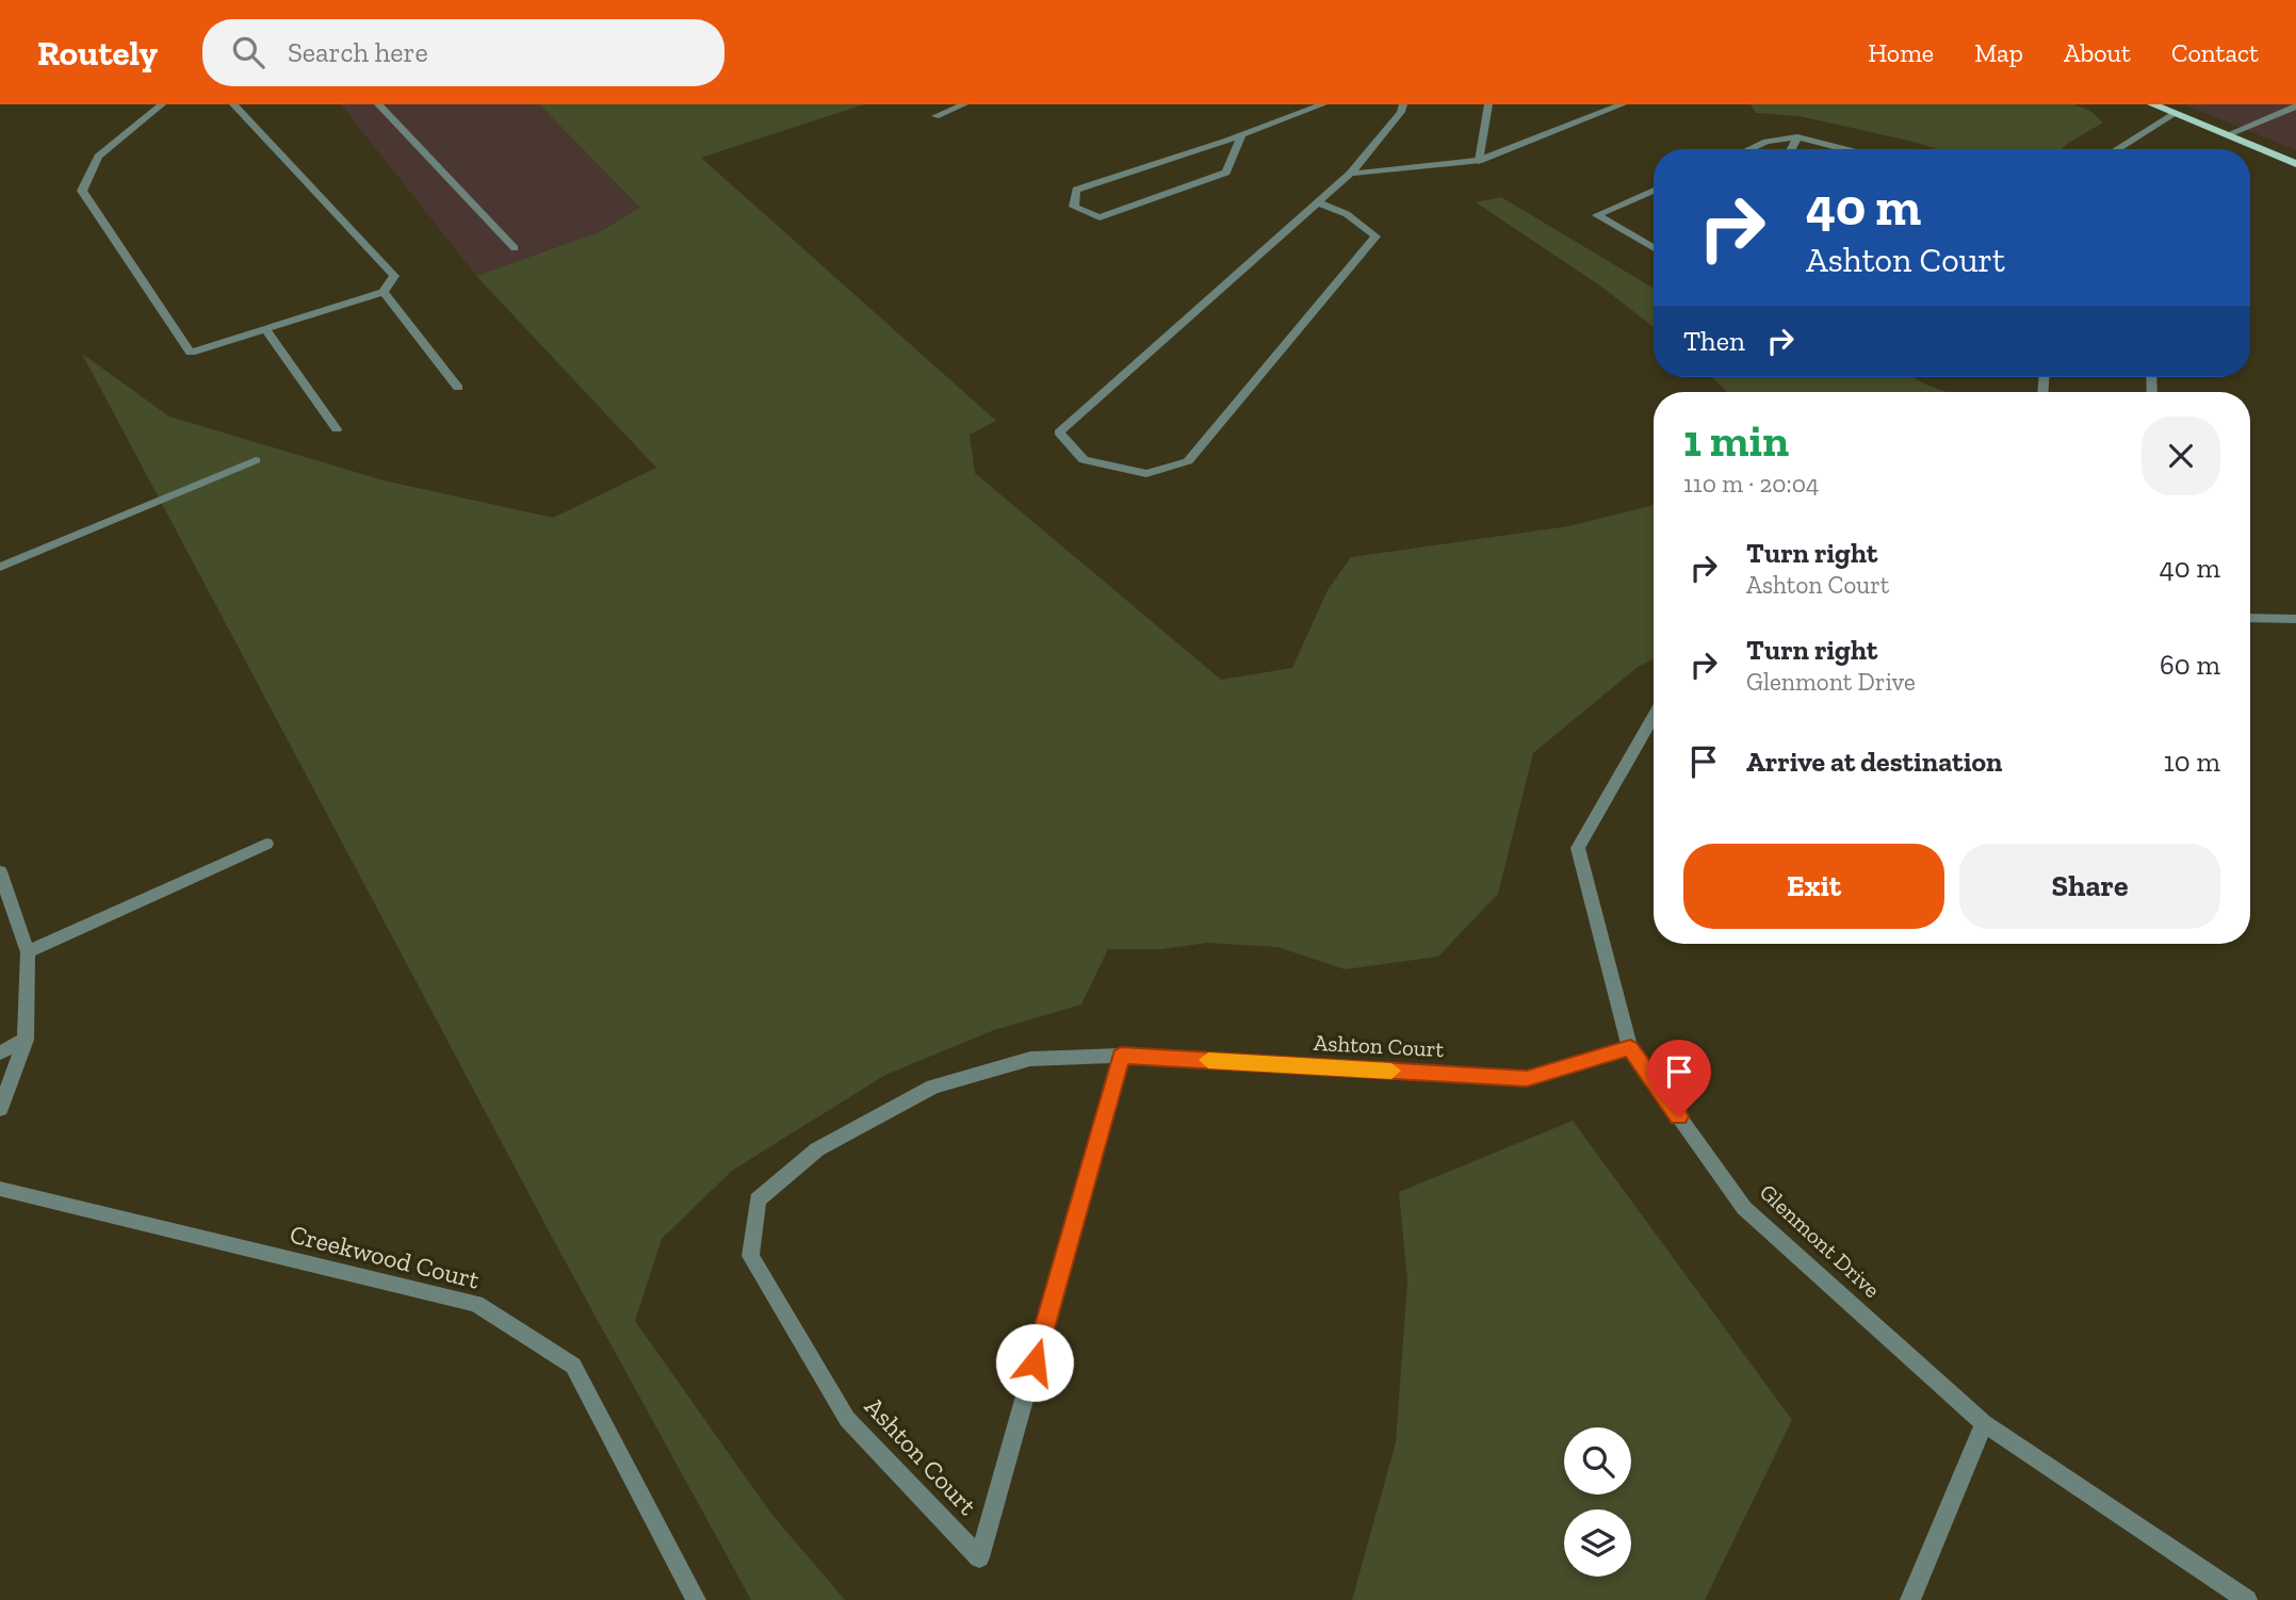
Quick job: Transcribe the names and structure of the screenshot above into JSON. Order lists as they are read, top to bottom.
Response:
{
  "streets": {
    "street": ["Ashton Court", "Glenmont Drive", "Creekwood Court"]
  },
  "crossings": [
    ["Ashton Court", "Glenmont Drive"]
  ],
  "page": {
    "header": "Routely",
    "search": "Search here",
    "nav": [
      "Home",
      "Map",
      "About",
      "Contact"
    ],
    "turn": ["40 m", "Ashton Court"],
    "then": "Then",
    "heading": ["1 min", "110 m · 20:04"],
    "list": [
      {
        "name": "Turn right",
        "note": "Ashton Court",
        "value": "40 m"
      },
      {
        "name": "Turn right",
        "note": "Glenmont Drive",
        "value": "60 m"
      },
      {
        "name": "Arrive at destination",
        "value": "10 m"
      }
    ],
    "buttons": ["Exit", "Share"]
  }
}
